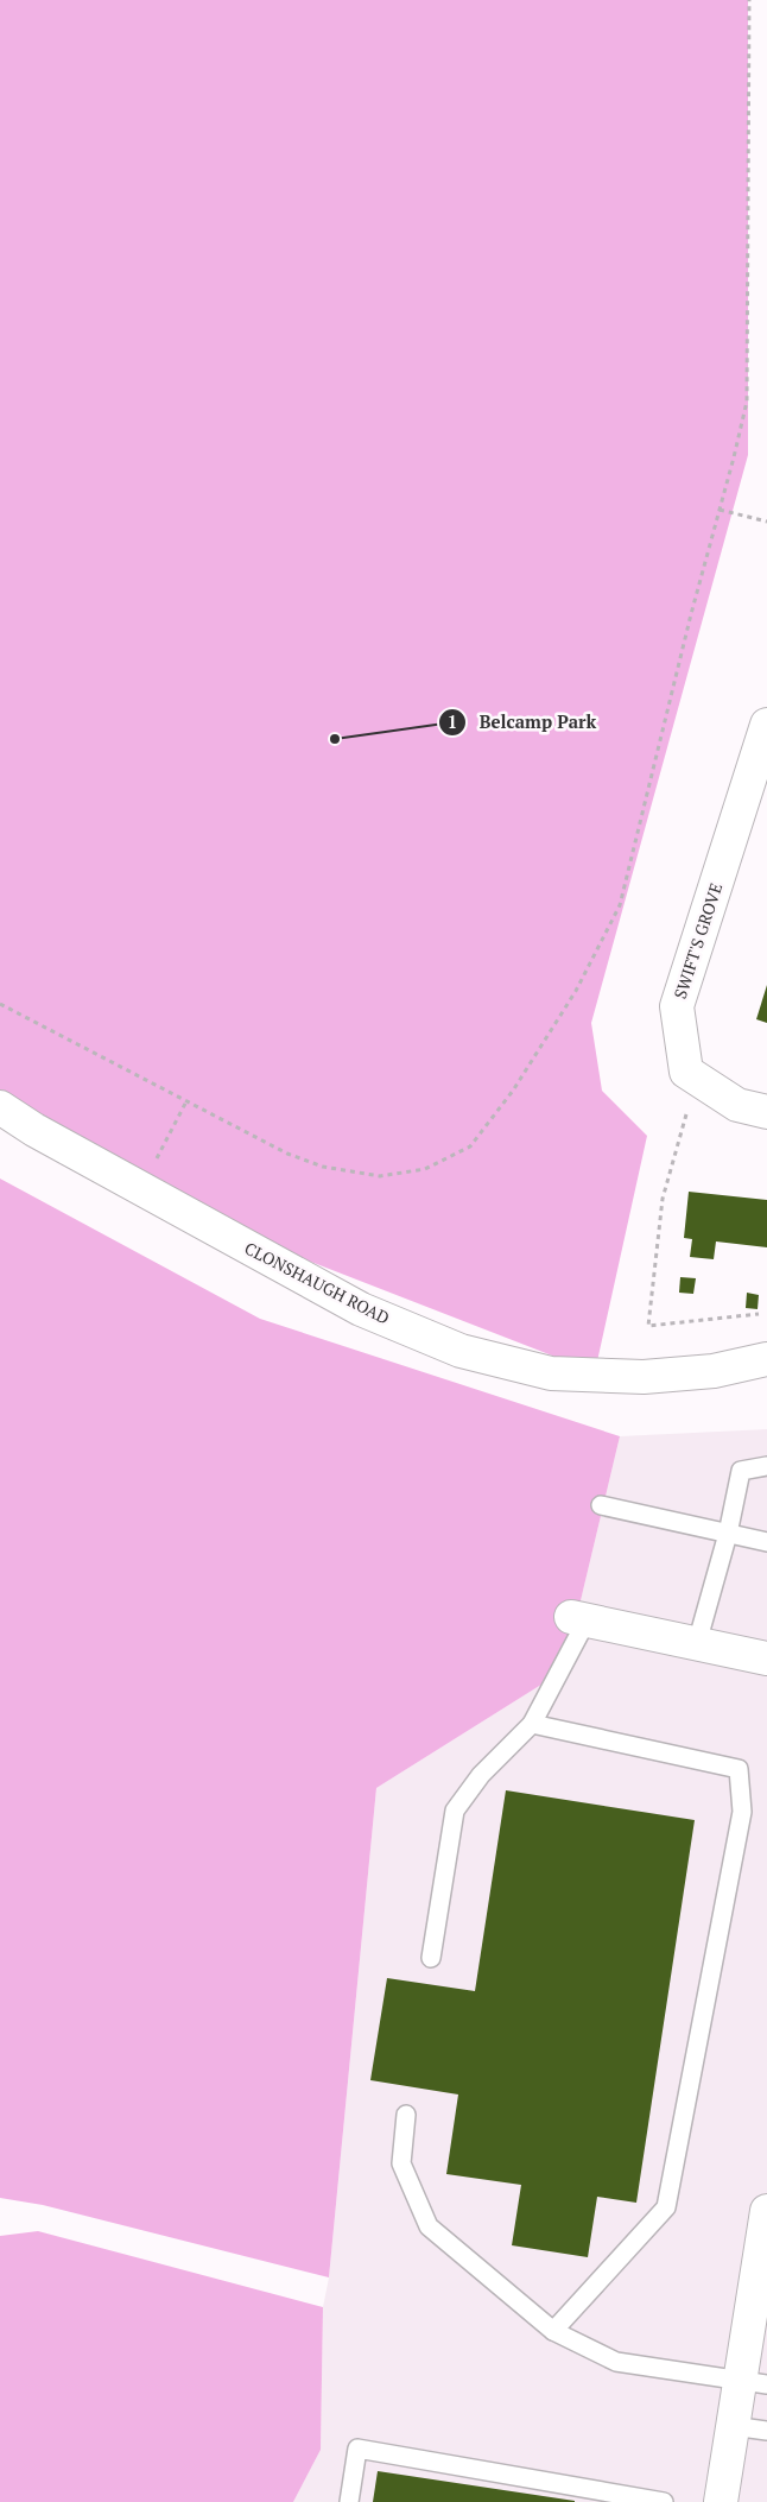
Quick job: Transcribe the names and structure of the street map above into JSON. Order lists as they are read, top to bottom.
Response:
{
  "streets": {
    "street": ["SWIFT'S GROVE", "CLONSHAUGH ROAD"]
  },
  "places": ["Belcamp Park"]
}
